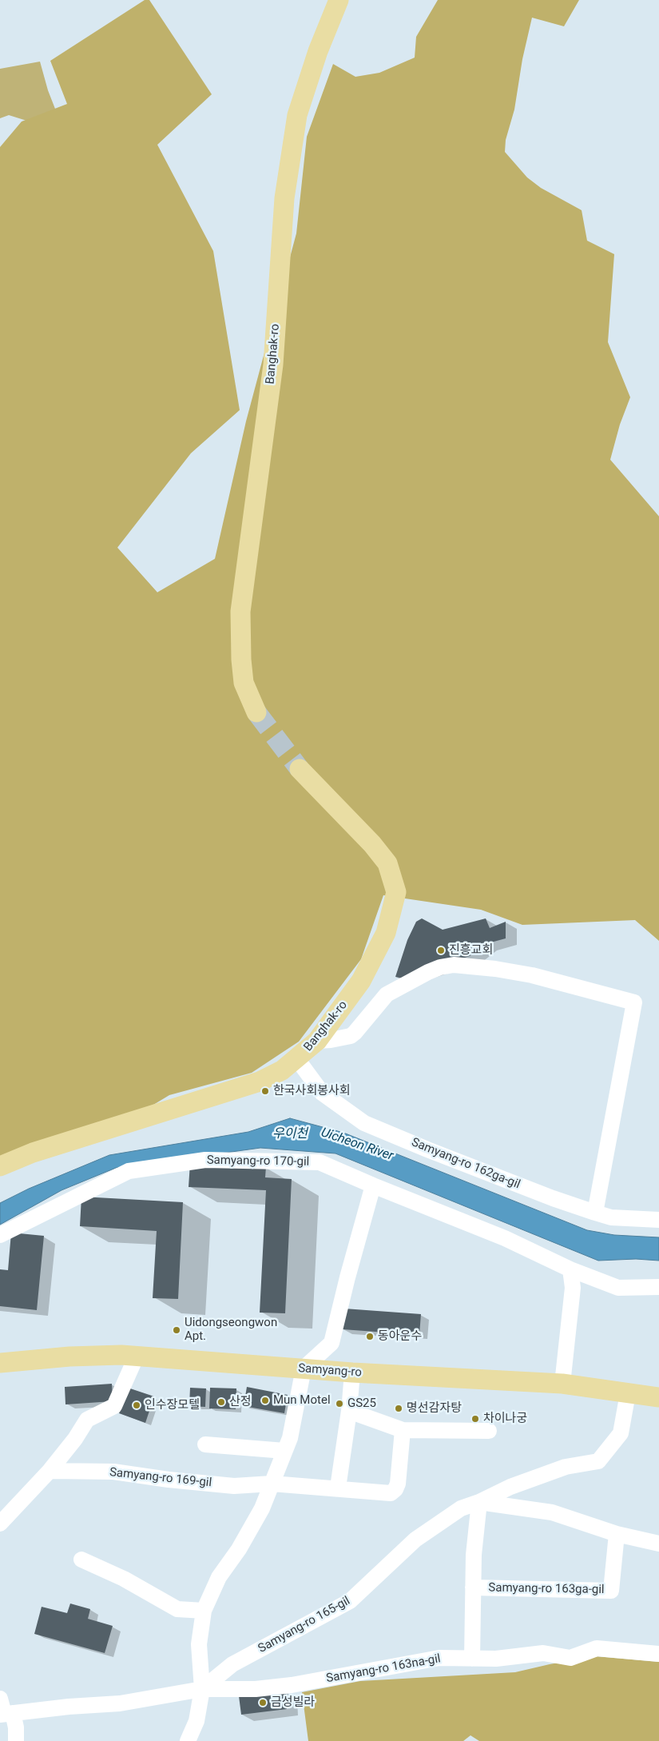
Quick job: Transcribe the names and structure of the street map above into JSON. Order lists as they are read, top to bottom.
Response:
{
  "streets": {
    "main road": ["Banghak-ro", "Samyang-ro"],
    "street": [
      "Samyang-ro 170-gil",
      "Samyang-ro 162ga-gil",
      "Samyang-ro 169-gil",
      "Samyang-ro 163ga-gil",
      "Samyang-ro 165-gil",
      "Samyang-ro 163na-gil"
    ]
  },
  "crossings": [
    ["Banghak-ro", "Samyang-ro 162ga-gil"],
    ["Samyang-ro", "Samyang-ro 165-gil"],
    ["Samyang-ro 165-gil", "Samyang-ro 163na-gil"]
  ],
  "water": ["우이천", "Uicheon River"],
  "places": [
    "진흥교회",
    "한국사회봉사회",
    "Uidongseongwon Apt.",
    "동아운수",
    "Mun Motel",
    "산정",
    "GS25",
    "인수장모텔",
    "명선감자탕",
    "차이나궁",
    "금성빌라"
  ]
}
